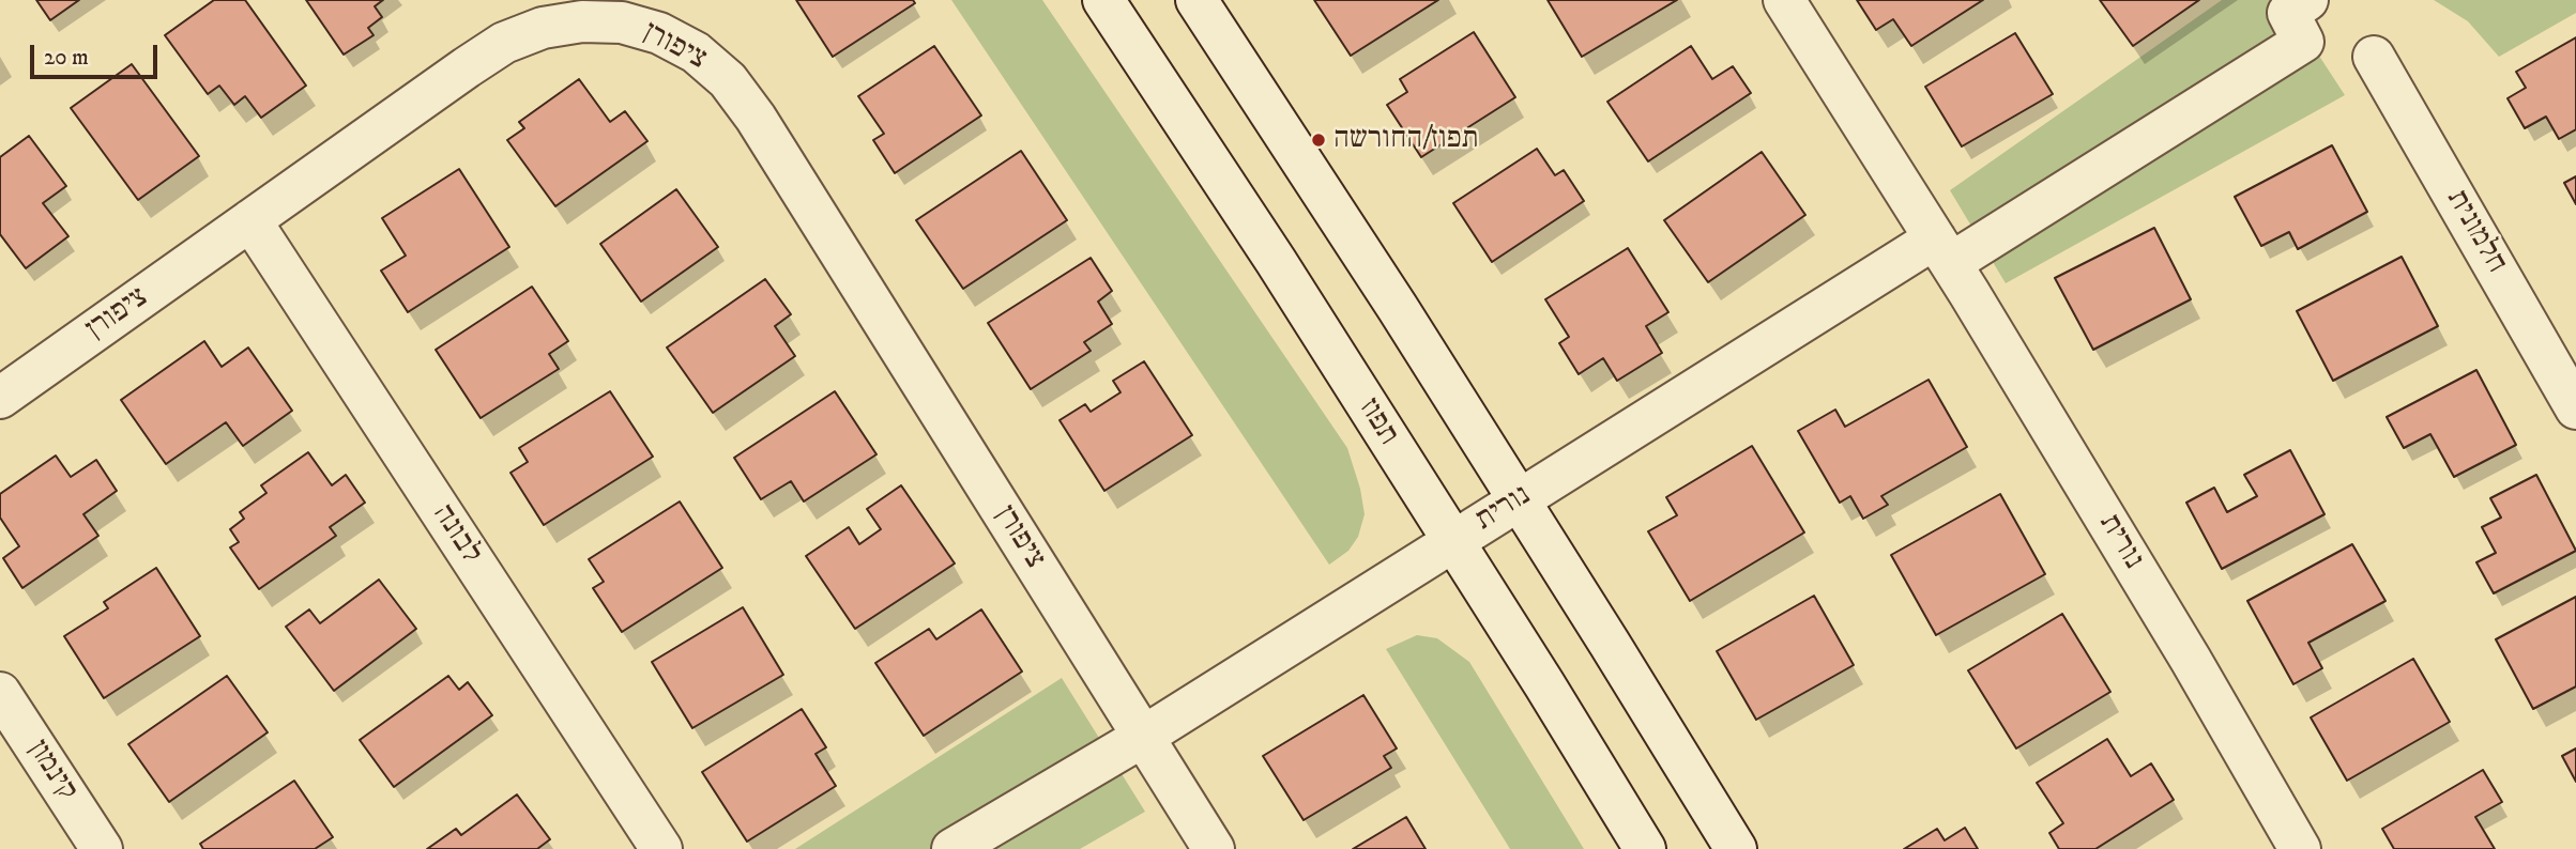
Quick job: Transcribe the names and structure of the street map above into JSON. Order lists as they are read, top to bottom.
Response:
{
  "streets": {
    "street": [
      "ציפורן",
      "חלמונית",
      "תפוז",
      "נורית",
      "לבונה",
      "קינמון"
    ]
  },
  "crossings": [
    ["ציפורן", "לבונה"],
    ["תפוז", "נורית"]
  ],
  "places": ["תפוז/החורשה"],
  "scale_bar": "20 m"
}
